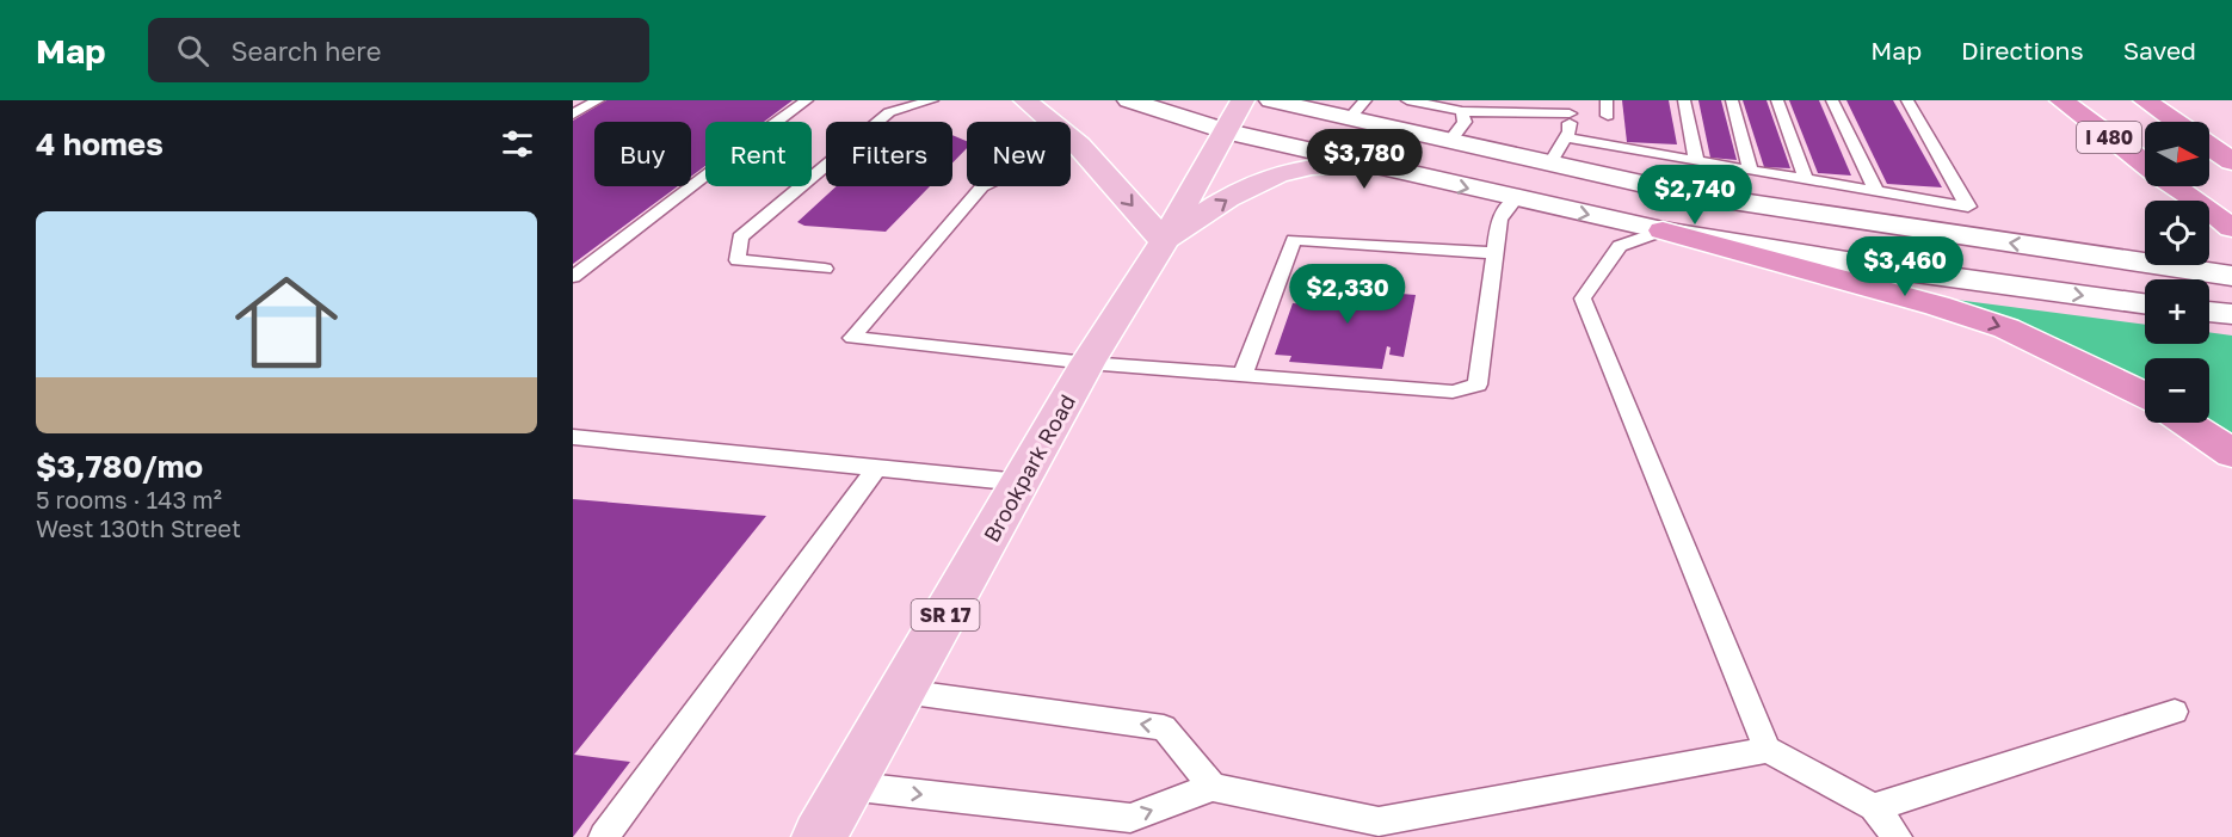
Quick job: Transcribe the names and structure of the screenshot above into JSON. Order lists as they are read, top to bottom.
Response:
{
  "streets": {
    "highway": ["I 480"],
    "main road": ["Brookpark Road", "SR 17"]
  },
  "north": "right",
  "page": {
    "header": "Map",
    "search": "Search here",
    "nav": ["Map", "Directions", "Saved"],
    "heading": "4 homes",
    "map_buttons": ["+", "−"],
    "chip": [
      "Buy",
      "Rent",
      "Filters",
      "New"
    ],
    "price": [
      "$3,780",
      "$2,740",
      "$3,460",
      "$2,330"
    ],
    "list": [
      {
        "name": "$3,780/mo",
        "note": "5 rooms · 143 m² · West 130th Street"
      }
    ]
  }
}
